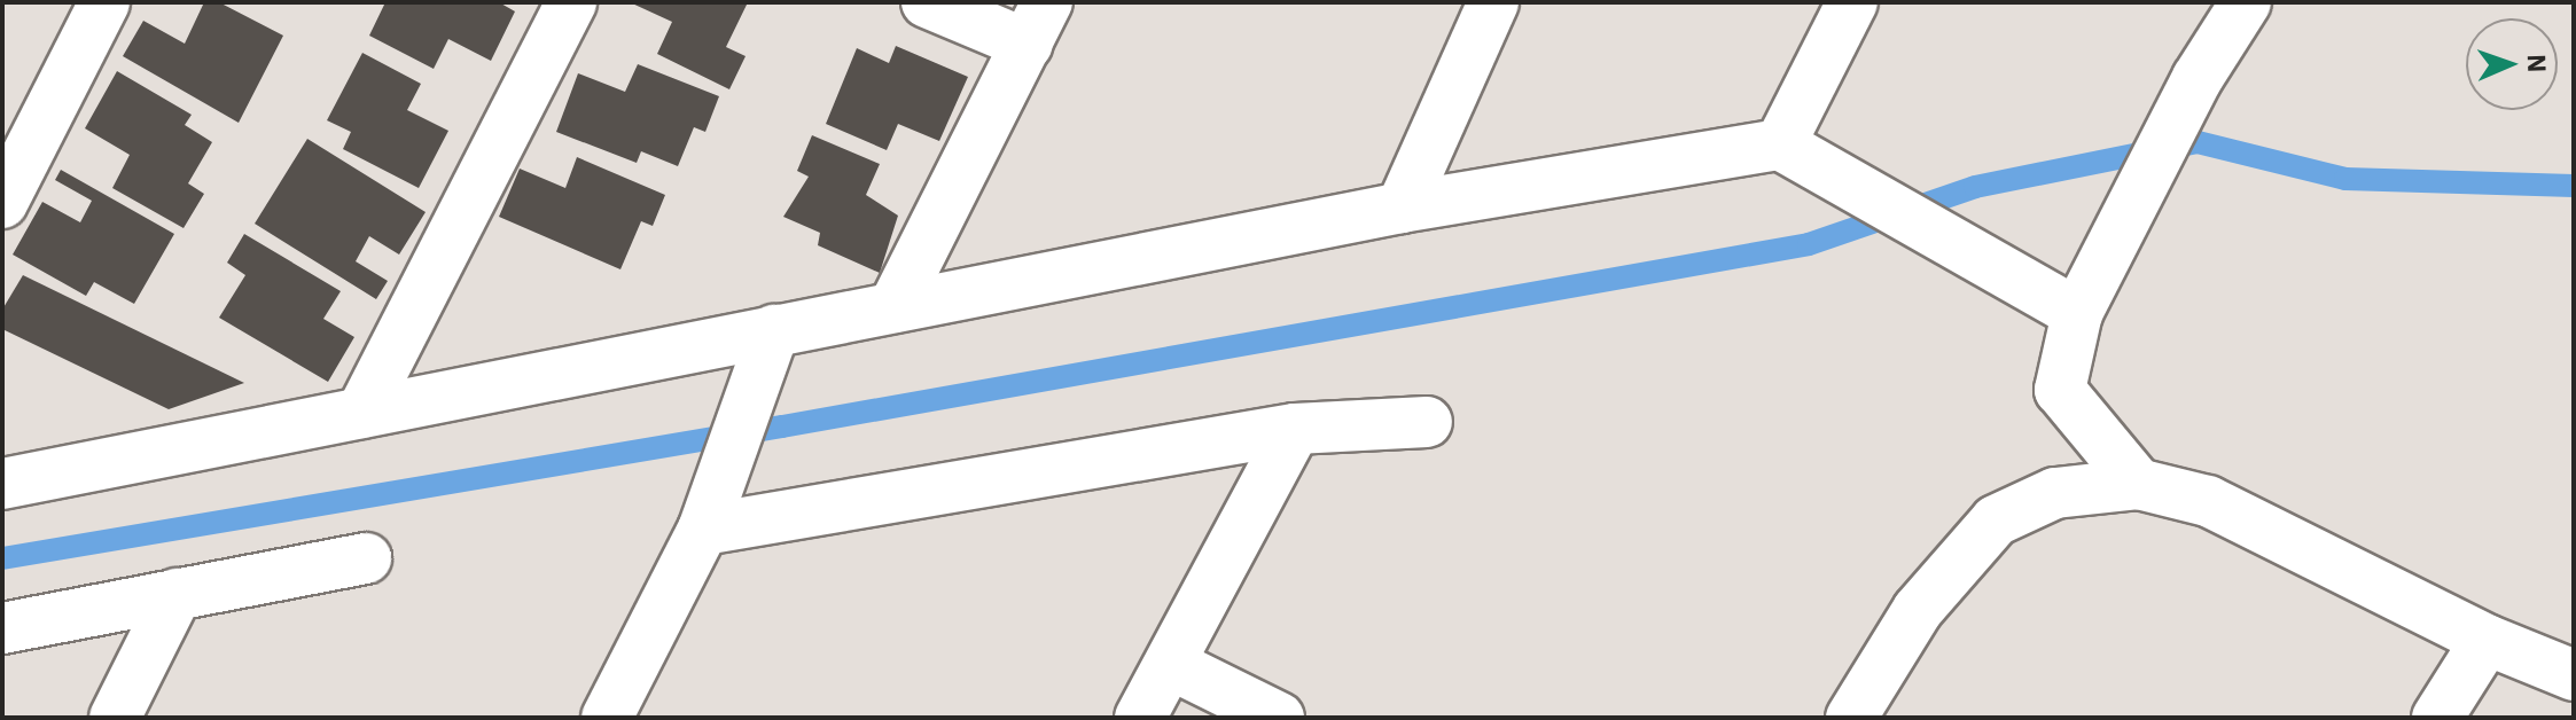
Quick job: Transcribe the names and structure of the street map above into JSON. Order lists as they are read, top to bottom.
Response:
{
  "north": "right"
}
